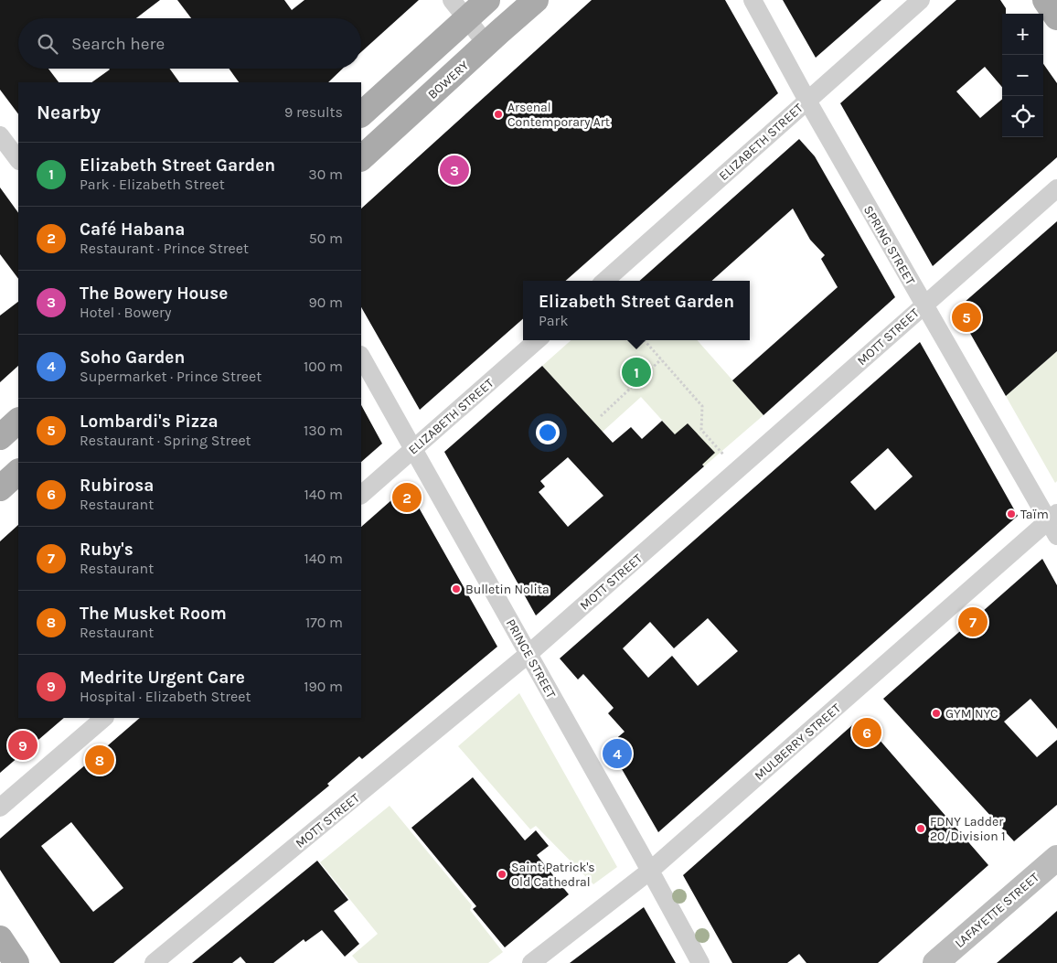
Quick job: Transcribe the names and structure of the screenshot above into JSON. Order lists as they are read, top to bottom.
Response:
{
  "streets": {
    "main road": ["BOWERY", "LAFAYETTE STREET"],
    "street": [
      "ELIZABETH STREET",
      "SPRING STREET",
      "MOTT STREET",
      "PRINCE STREET",
      "MULBERRY STREET"
    ]
  },
  "crossings": [
    ["ELIZABETH STREET", "SPRING STREET"],
    ["ELIZABETH STREET", "PRINCE STREET"],
    ["SPRING STREET", "MOTT STREET"],
    ["SPRING STREET", "MULBERRY STREET"],
    ["MOTT STREET", "PRINCE STREET"],
    ["PRINCE STREET", "MULBERRY STREET"]
  ],
  "places": [
    "Arsenal Contemporary Art",
    "Taïm",
    "Bulletin Nolita",
    "GYM NYC",
    "FDNY Ladder 20/Division 1",
    "Saint Patrick's Old Cathedral"
  ],
  "page": {
    "map_buttons": ["+", "−"],
    "search": "Search here",
    "heading": ["Nearby", "9 results"],
    "list": [
      {
        "mark": "1",
        "name": "Elizabeth Street Garden",
        "note": "Park · Elizabeth Street",
        "value": "30 m"
      },
      {
        "mark": "2",
        "name": "Café Habana",
        "note": "Restaurant · Prince Street",
        "value": "50 m"
      },
      {
        "mark": "3",
        "name": "The Bowery House",
        "note": "Hotel · Bowery",
        "value": "90 m"
      },
      {
        "mark": "4",
        "name": "Soho Garden",
        "note": "Supermarket · Prince Street",
        "value": "100 m"
      },
      {
        "mark": "5",
        "name": "Lombardi's Pizza",
        "note": "Restaurant · Spring Street",
        "value": "130 m"
      },
      {
        "mark": "6",
        "name": "Rubirosa",
        "note": "Restaurant",
        "value": "140 m"
      },
      {
        "mark": "7",
        "name": "Ruby's",
        "note": "Restaurant",
        "value": "140 m"
      },
      {
        "mark": "8",
        "name": "The Musket Room",
        "note": "Restaurant",
        "value": "170 m"
      },
      {
        "mark": "9",
        "name": "Medrite Urgent Care",
        "note": "Hospital · Elizabeth Street",
        "value": "190 m"
      }
    ],
    "pins": [
      "3",
      "5",
      "1",
      "2",
      "7",
      "6",
      "9",
      "4",
      "8"
    ],
    "popup": ["Elizabeth Street Garden", "Park"]
  }
}
